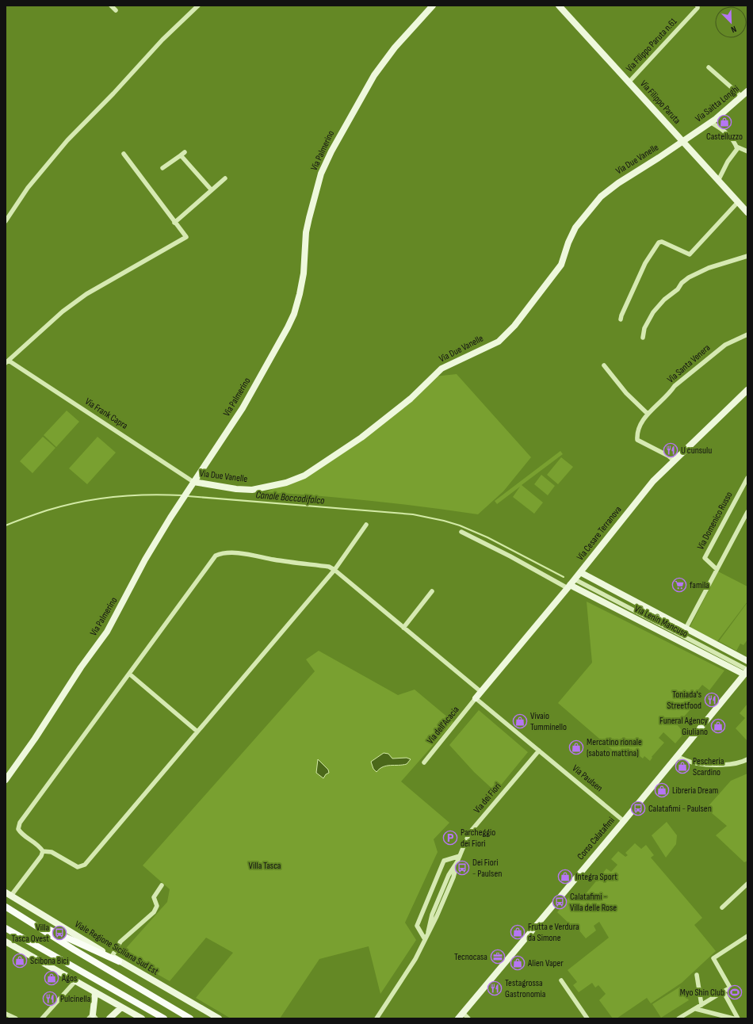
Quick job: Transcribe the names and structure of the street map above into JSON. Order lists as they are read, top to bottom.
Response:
{
  "streets": {
    "street": [
      "Via Filippo Paruta n.61",
      "Via Filippo Paruta",
      "Via Saitta Longhi",
      "Via Palmerino",
      "Via Due Vanelle",
      "Via Santa Venera",
      "Via Frank Capra",
      "Via Domenico Russo",
      "Via Cesare Terranova",
      "Via Lenin Mancuso",
      "Via dell'Acacia",
      "Via Paulsen",
      "Via dei Fiori",
      "Corso Calatafimi",
      "Viale Regione Siciliana Sud Est"
    ]
  },
  "crossings": [
    ["Via Filippo Paruta n.61", "Via Filippo Paruta"],
    ["Via Filippo Paruta", "Via Saitta Longhi"],
    ["Via Filippo Paruta", "Via Due Vanelle"],
    ["Via Saitta Longhi", "Via Due Vanelle"],
    ["Via Palmerino", "Via Due Vanelle"],
    ["Via Palmerino", "Via Frank Capra"],
    ["Via Due Vanelle", "Via Frank Capra"],
    ["Via Santa Venera", "Via Cesare Terranova"],
    ["Via Cesare Terranova", "Via Lenin Mancuso"],
    ["Via Cesare Terranova", "Via dell'Acacia"],
    ["Via Cesare Terranova", "Via Paulsen"],
    ["Via Lenin Mancuso", "Corso Calatafimi"],
    ["Via dell'Acacia", "Via Paulsen"],
    ["Via Paulsen", "Via dei Fiori"],
    ["Via Paulsen", "Corso Calatafimi"]
  ],
  "water": ["Canale Boccadifalco"],
  "parks": ["Villa Tasca"],
  "places": {
    "shop": [
      "Castelluzzo",
      "Vivaio Tumminello",
      "Funeral Agency Giuliano",
      "Mercatino rionale (sabato mattina)",
      "Pescheria Scardino",
      "Libreria Dream",
      "Integra Sport",
      "Frutta e Verdura da Simone",
      "Scibona Bici",
      "Alien Vaper",
      "Agos"
    ],
    "restaurant": [
      "U cunsulu",
      "Toniada's Streetfood",
      "Testagrossa Gastronomia",
      "Pulcinella"
    ],
    "supermarket": ["famila"],
    "bus stop": [
      "Calatafimi - Paulsen",
      "Dei Fiori - Paulsen",
      "Calatafimi - Villa delle Rose",
      "Villa Tasca Ovest"
    ],
    "parking": ["Parcheggio dei Fiori"],
    "office": ["Tecnocasa"],
    "sports": ["Myo Shin Club"]
  },
  "north": "bottom right"
}
